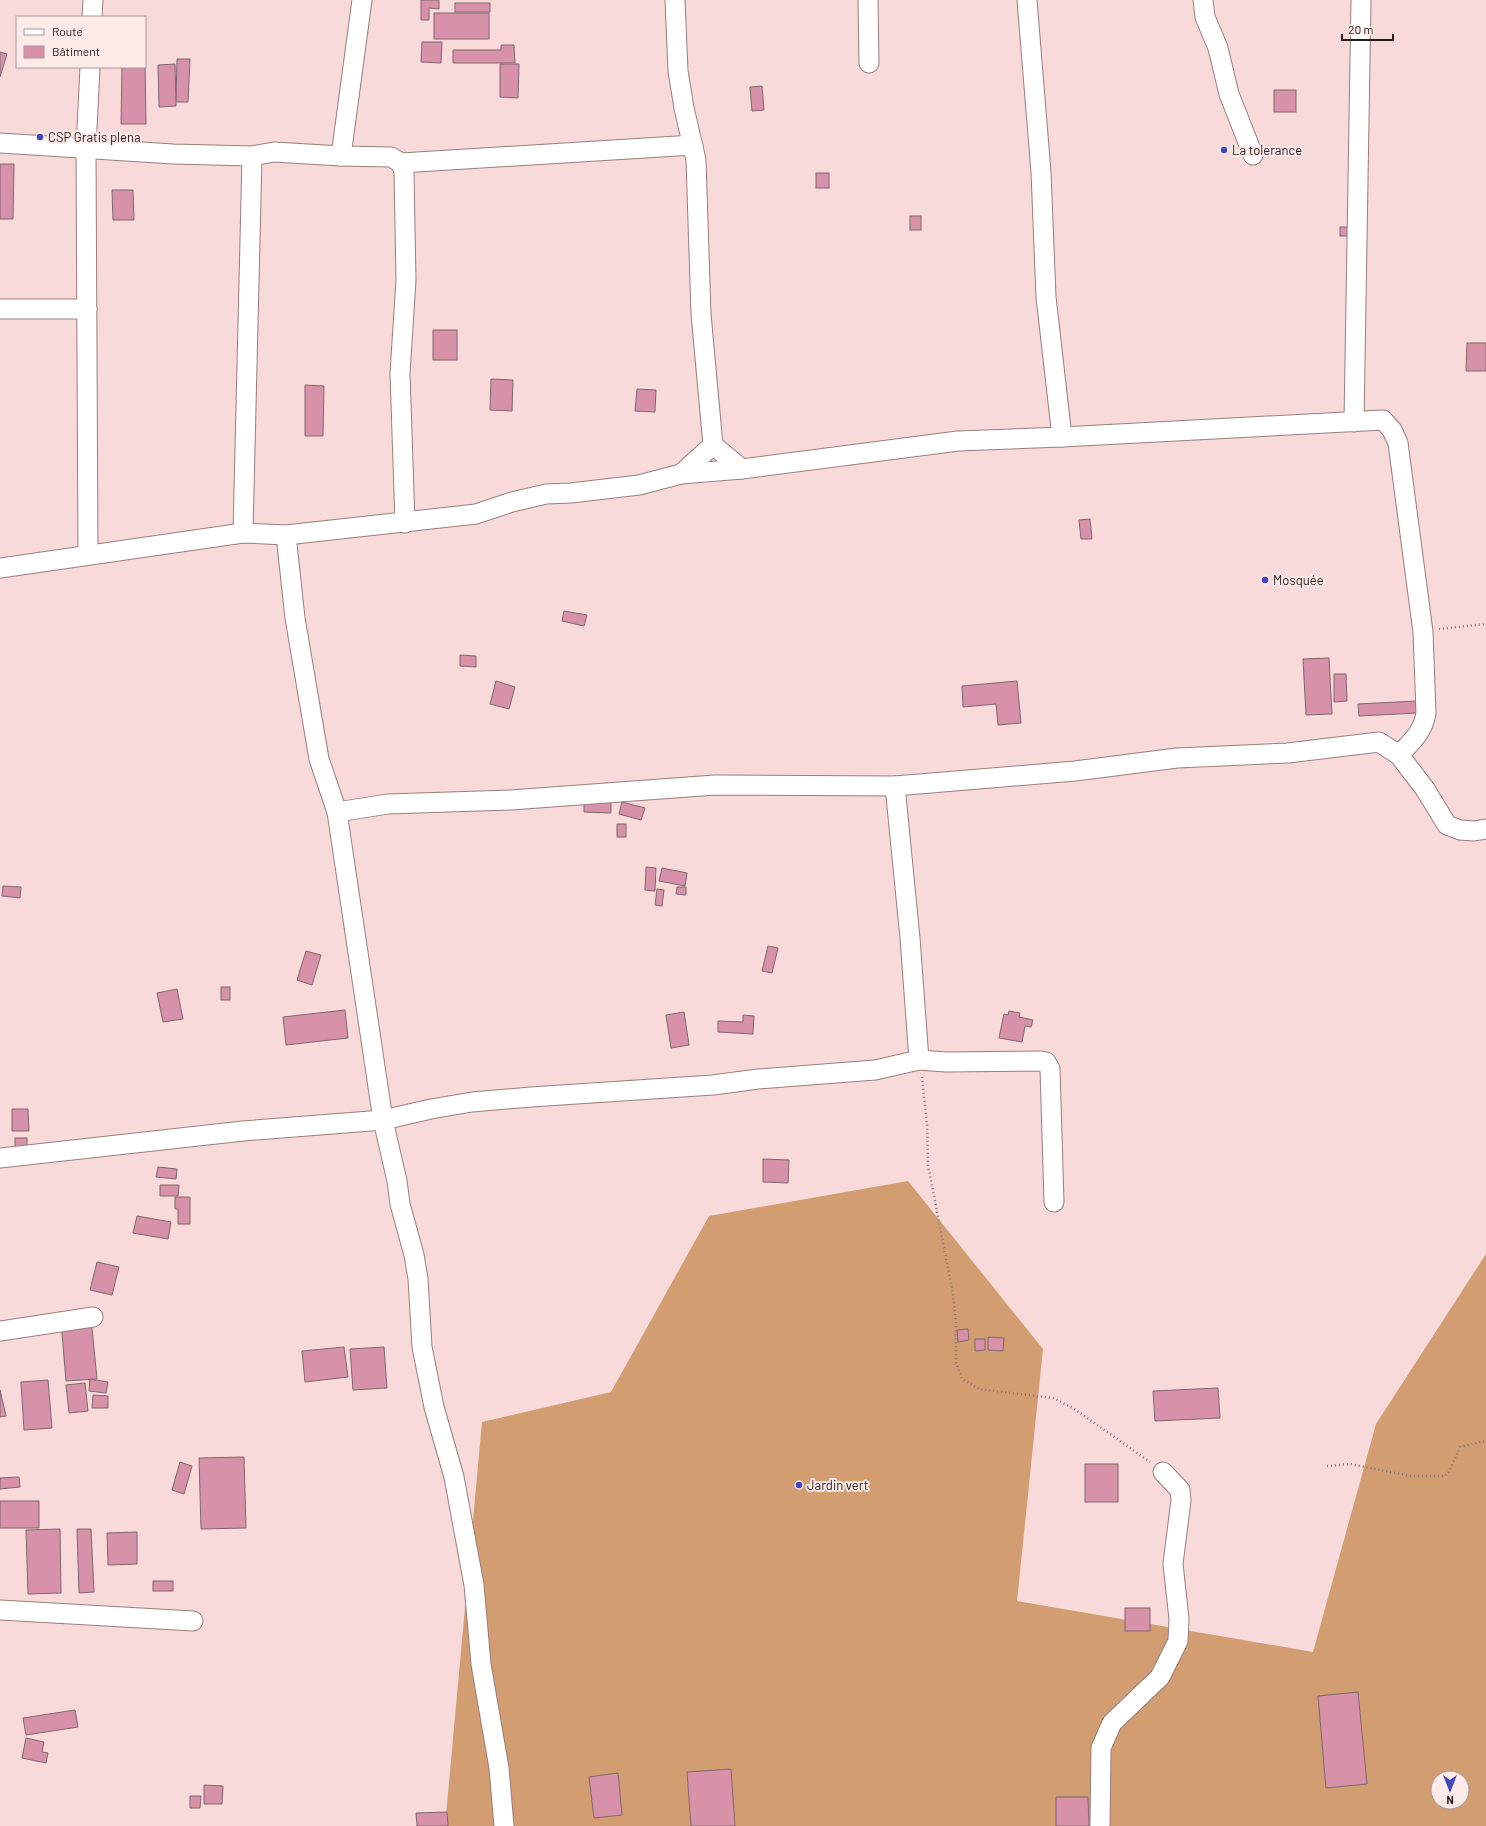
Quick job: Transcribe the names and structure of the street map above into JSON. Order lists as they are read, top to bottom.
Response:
{
  "places": [
    "CSP Gratis plena",
    "La tolerance",
    "Mosquée",
    "Jardin vert"
  ],
  "legend": ["Route", "Bâtiment"],
  "scale_bar": "20 m",
  "north": "bottom"
}
